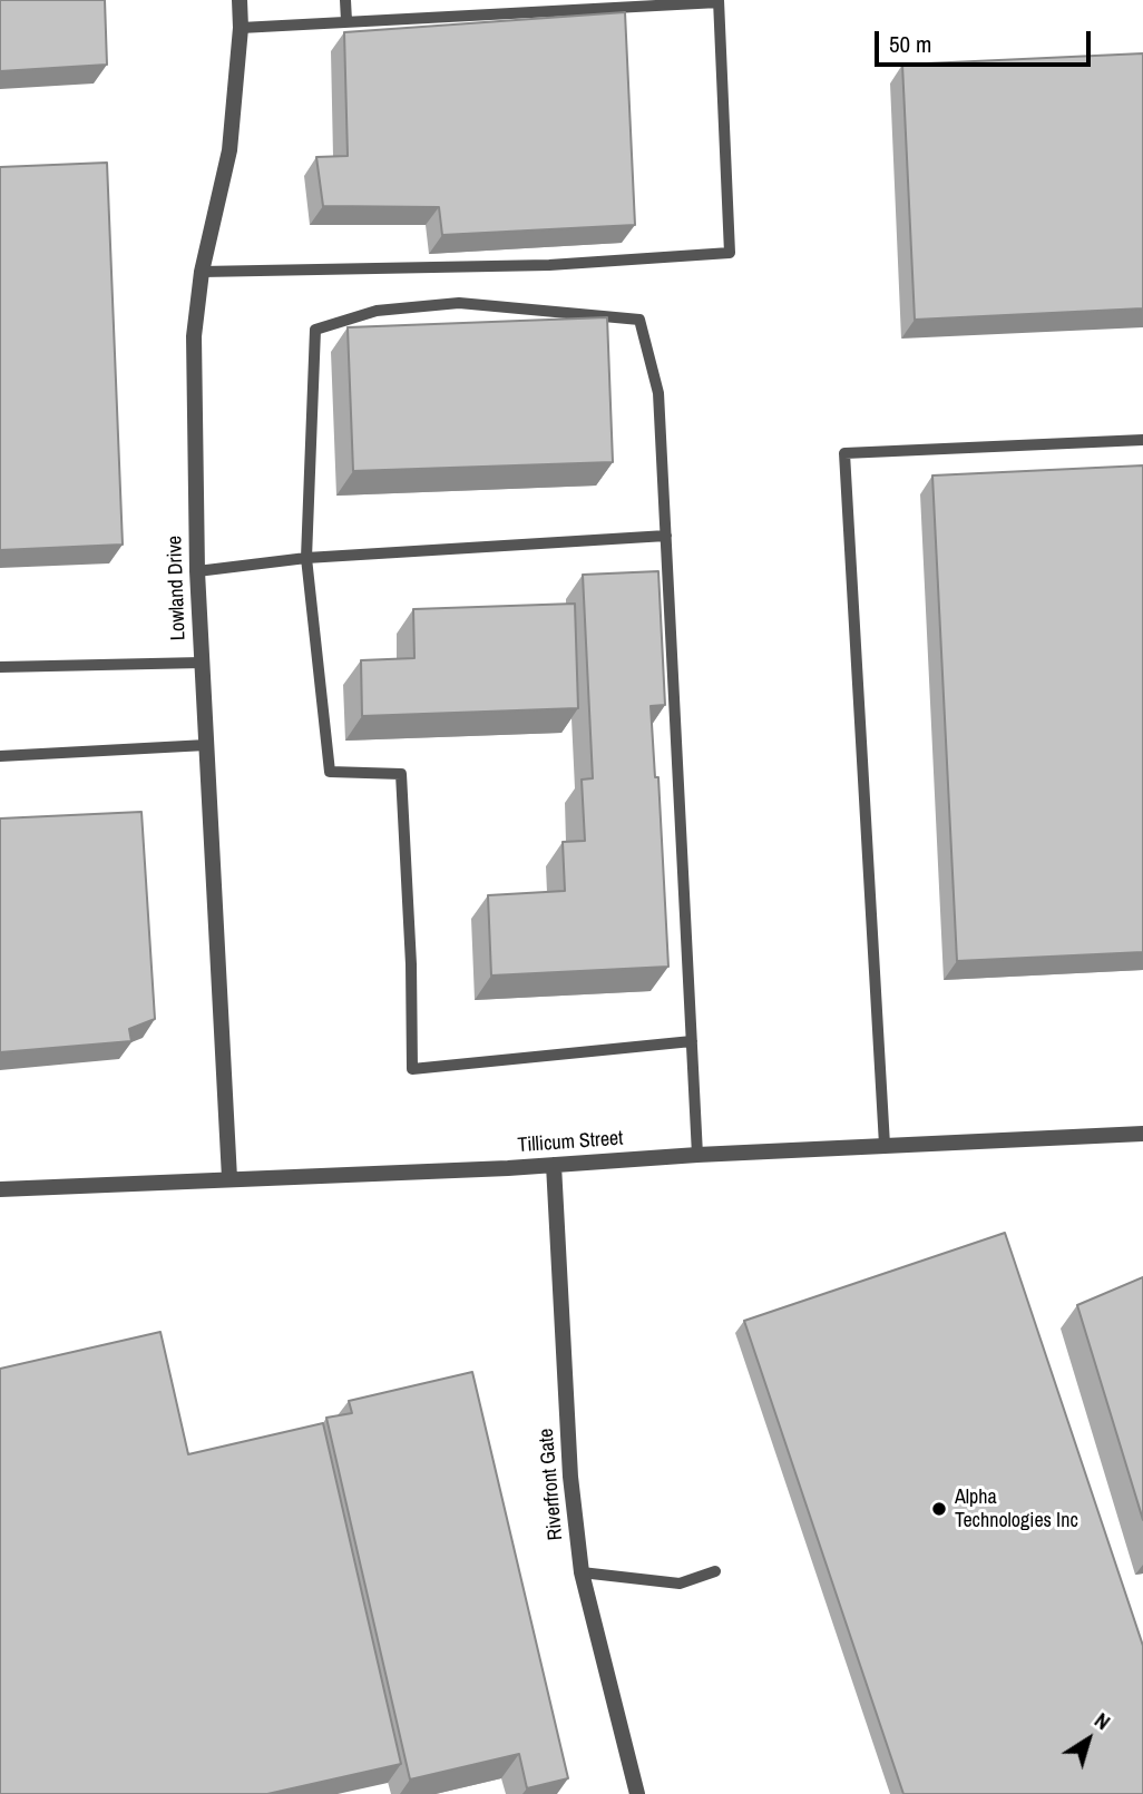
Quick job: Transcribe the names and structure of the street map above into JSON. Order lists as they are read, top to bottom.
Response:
{
  "streets": {
    "street": ["Lowland Drive", "Tillicum Street", "Riverfront Gate"]
  },
  "crossings": [
    ["Lowland Drive", "Tillicum Street"],
    ["Tillicum Street", "Riverfront Gate"]
  ],
  "places": ["Alpha Technologies Inc"],
  "scale_bar": "50 m",
  "north": "top right"
}
